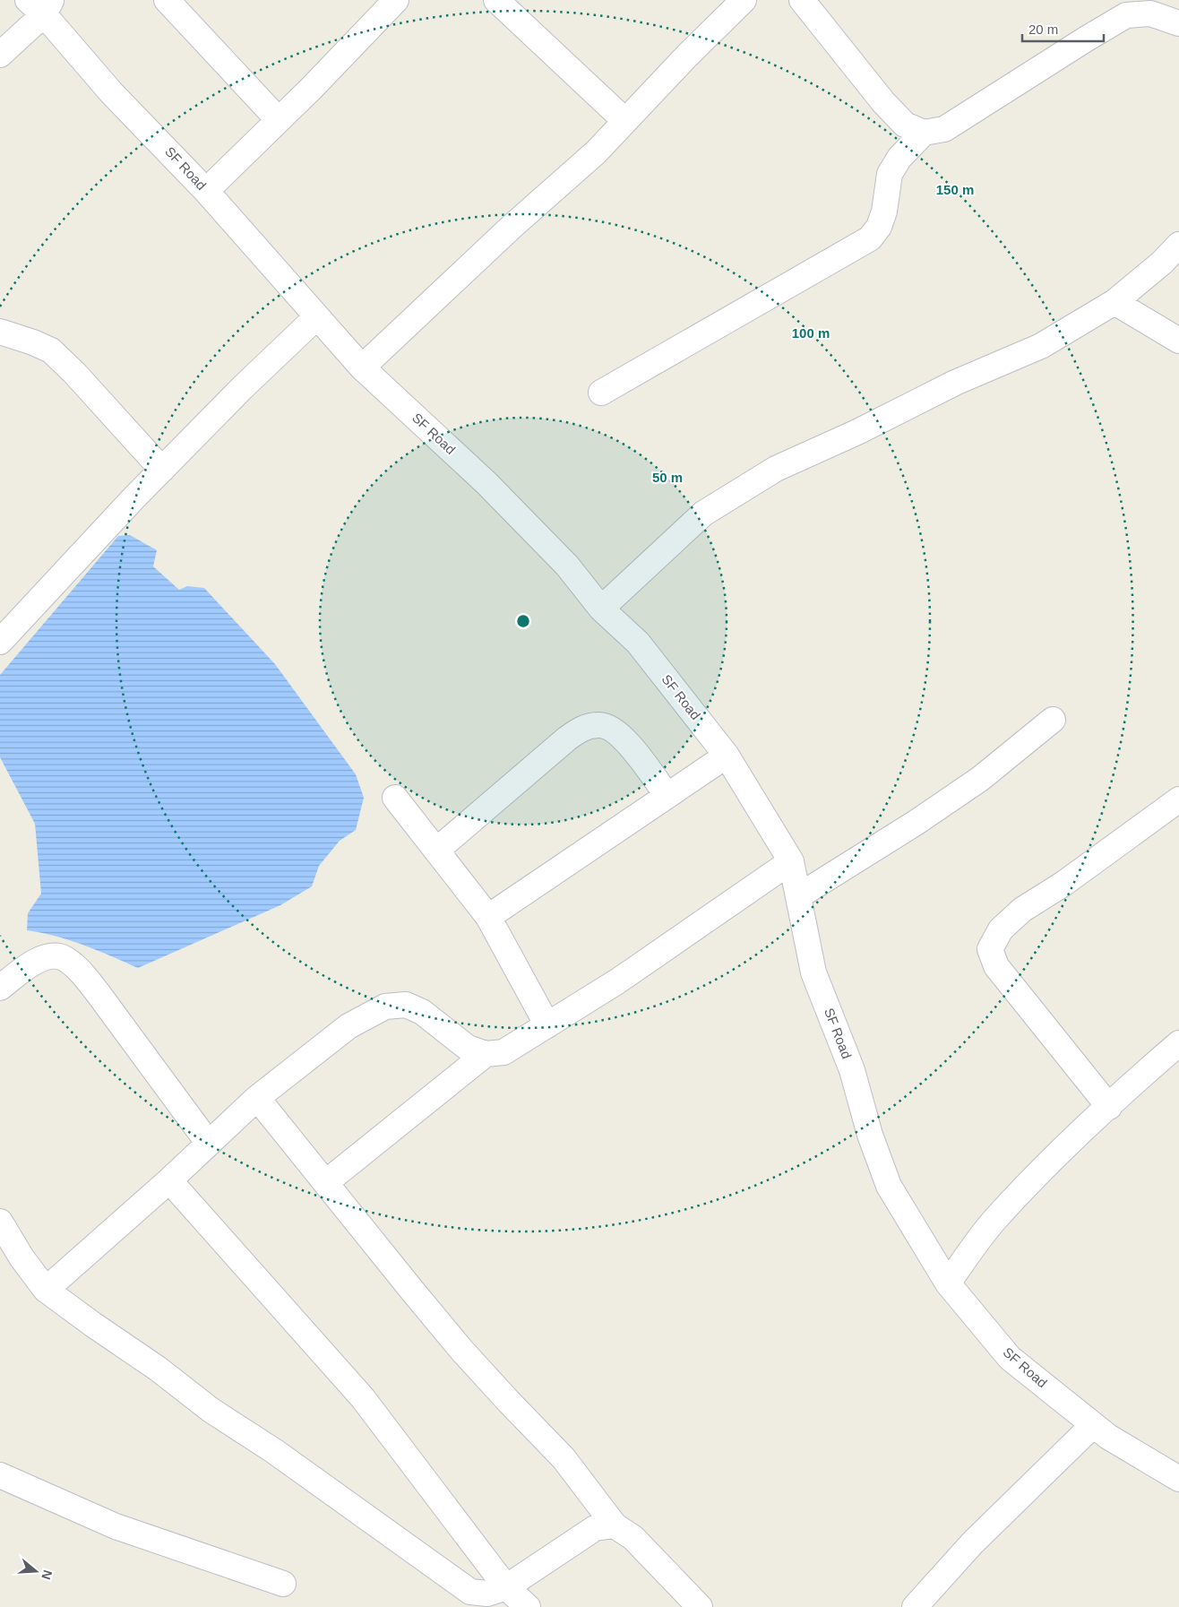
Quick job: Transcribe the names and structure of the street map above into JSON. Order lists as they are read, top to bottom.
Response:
{
  "streets": {
    "street": ["SF Road"]
  },
  "scale_bar": "20 m",
  "north": "right",
  "rings": ["150 m", "100 m", "50 m"]
}
